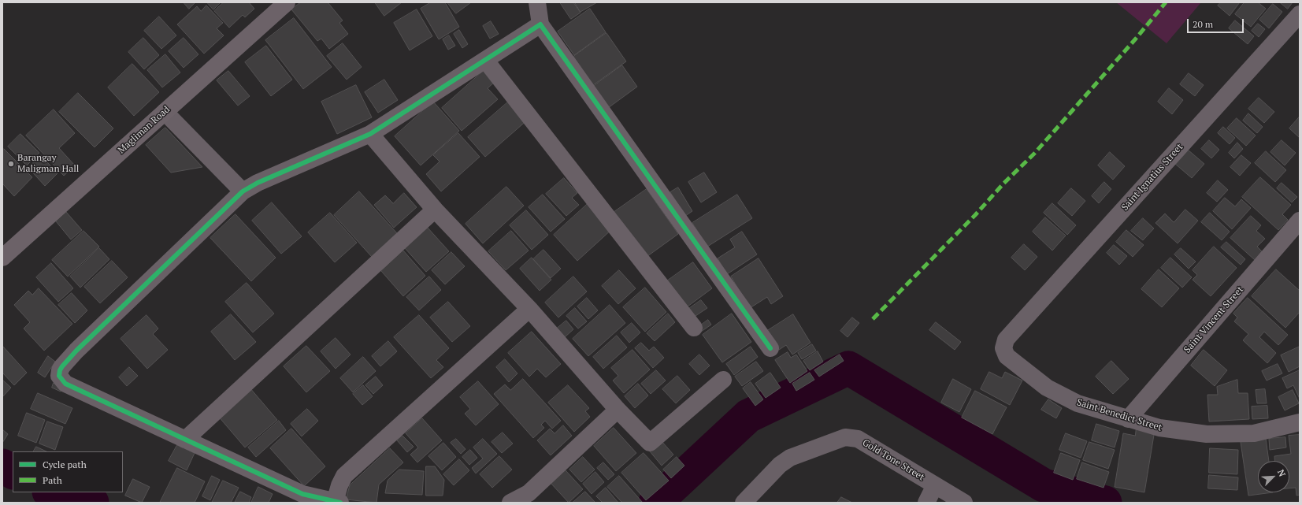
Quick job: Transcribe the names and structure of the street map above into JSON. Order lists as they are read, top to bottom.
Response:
{
  "streets": {
    "street": [
      "Magliman Road",
      "Saint Ignatius Street",
      "Saint Vincent Street",
      "Saint Benedict Street",
      "Gold Tone Street"
    ]
  },
  "crossings": [
    ["Saint Ignatius Street", "Saint Benedict Street"],
    ["Saint Vincent Street", "Saint Benedict Street"]
  ],
  "places": ["Barangay Maligman Hall"],
  "legend": ["Cycle path", "Path"],
  "scale_bar": "20 m",
  "north": "top right"
}
